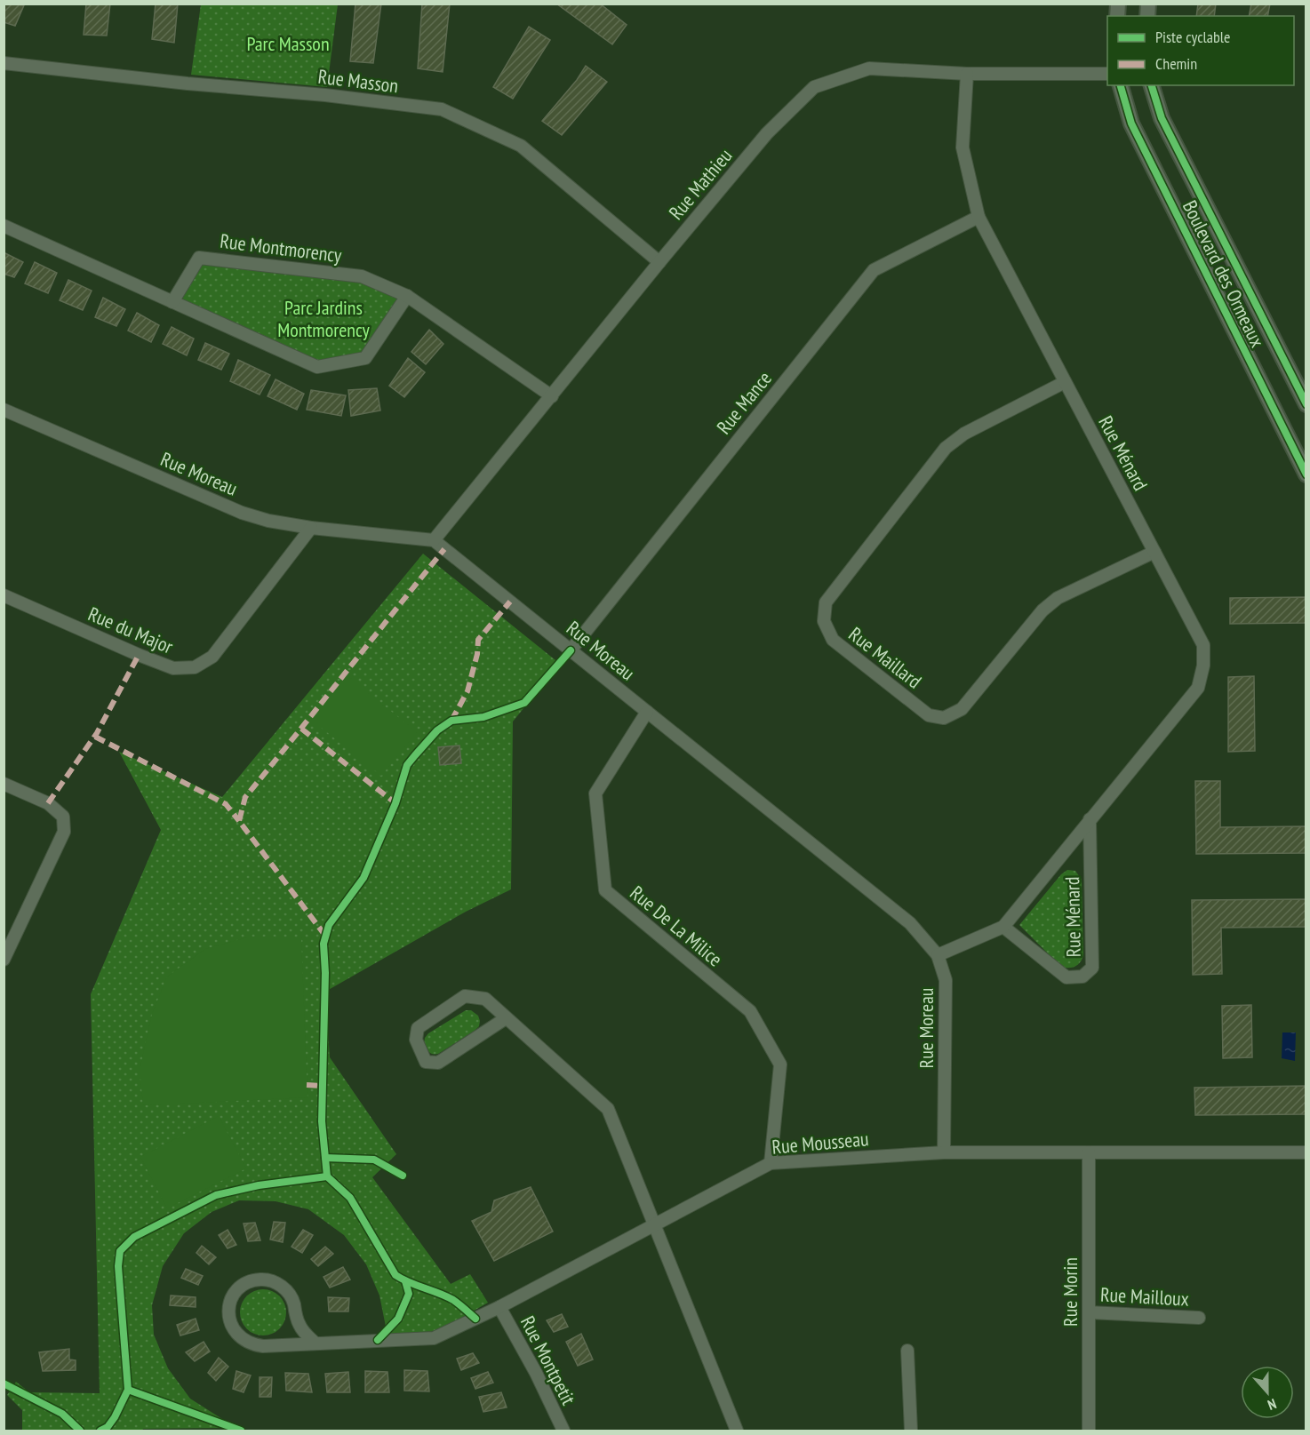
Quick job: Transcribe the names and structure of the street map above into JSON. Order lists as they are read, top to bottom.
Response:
{
  "streets": {
    "street": [
      "Rue Masson",
      "Rue Mathieu",
      "Rue Montmorency",
      "Boulevard des Ormeaux",
      "Rue Mance",
      "Rue Ménard",
      "Rue Moreau",
      "Rue du Major",
      "Rue Maillard",
      "Rue De La Milice",
      "Rue Mousseau",
      "Rue Morin",
      "Rue Mailloux",
      "Rue Montpetit"
    ]
  },
  "crossings": [
    ["Rue Masson", "Rue Mathieu"],
    ["Rue Mathieu", "Rue Montmorency"],
    ["Rue Mathieu", "Rue Ménard"],
    ["Rue Mathieu", "Rue Moreau"],
    ["Rue Mance", "Rue Ménard"],
    ["Rue Mance", "Rue Moreau"],
    ["Rue Ménard", "Rue Moreau"],
    ["Rue Ménard", "Rue Maillard"],
    ["Rue Moreau", "Rue du Major"],
    ["Rue Moreau", "Rue De La Milice"],
    ["Rue Moreau", "Rue Mousseau"],
    ["Rue De La Milice", "Rue Mousseau"],
    ["Rue Mousseau", "Rue Morin"],
    ["Rue Mousseau", "Rue Montpetit"],
    ["Rue Morin", "Rue Mailloux"]
  ],
  "parks": ["Parc Masson", "Parc Jardins Montmorency"],
  "legend": ["Piste cyclable", "Chemin"],
  "north": "bottom"
}
